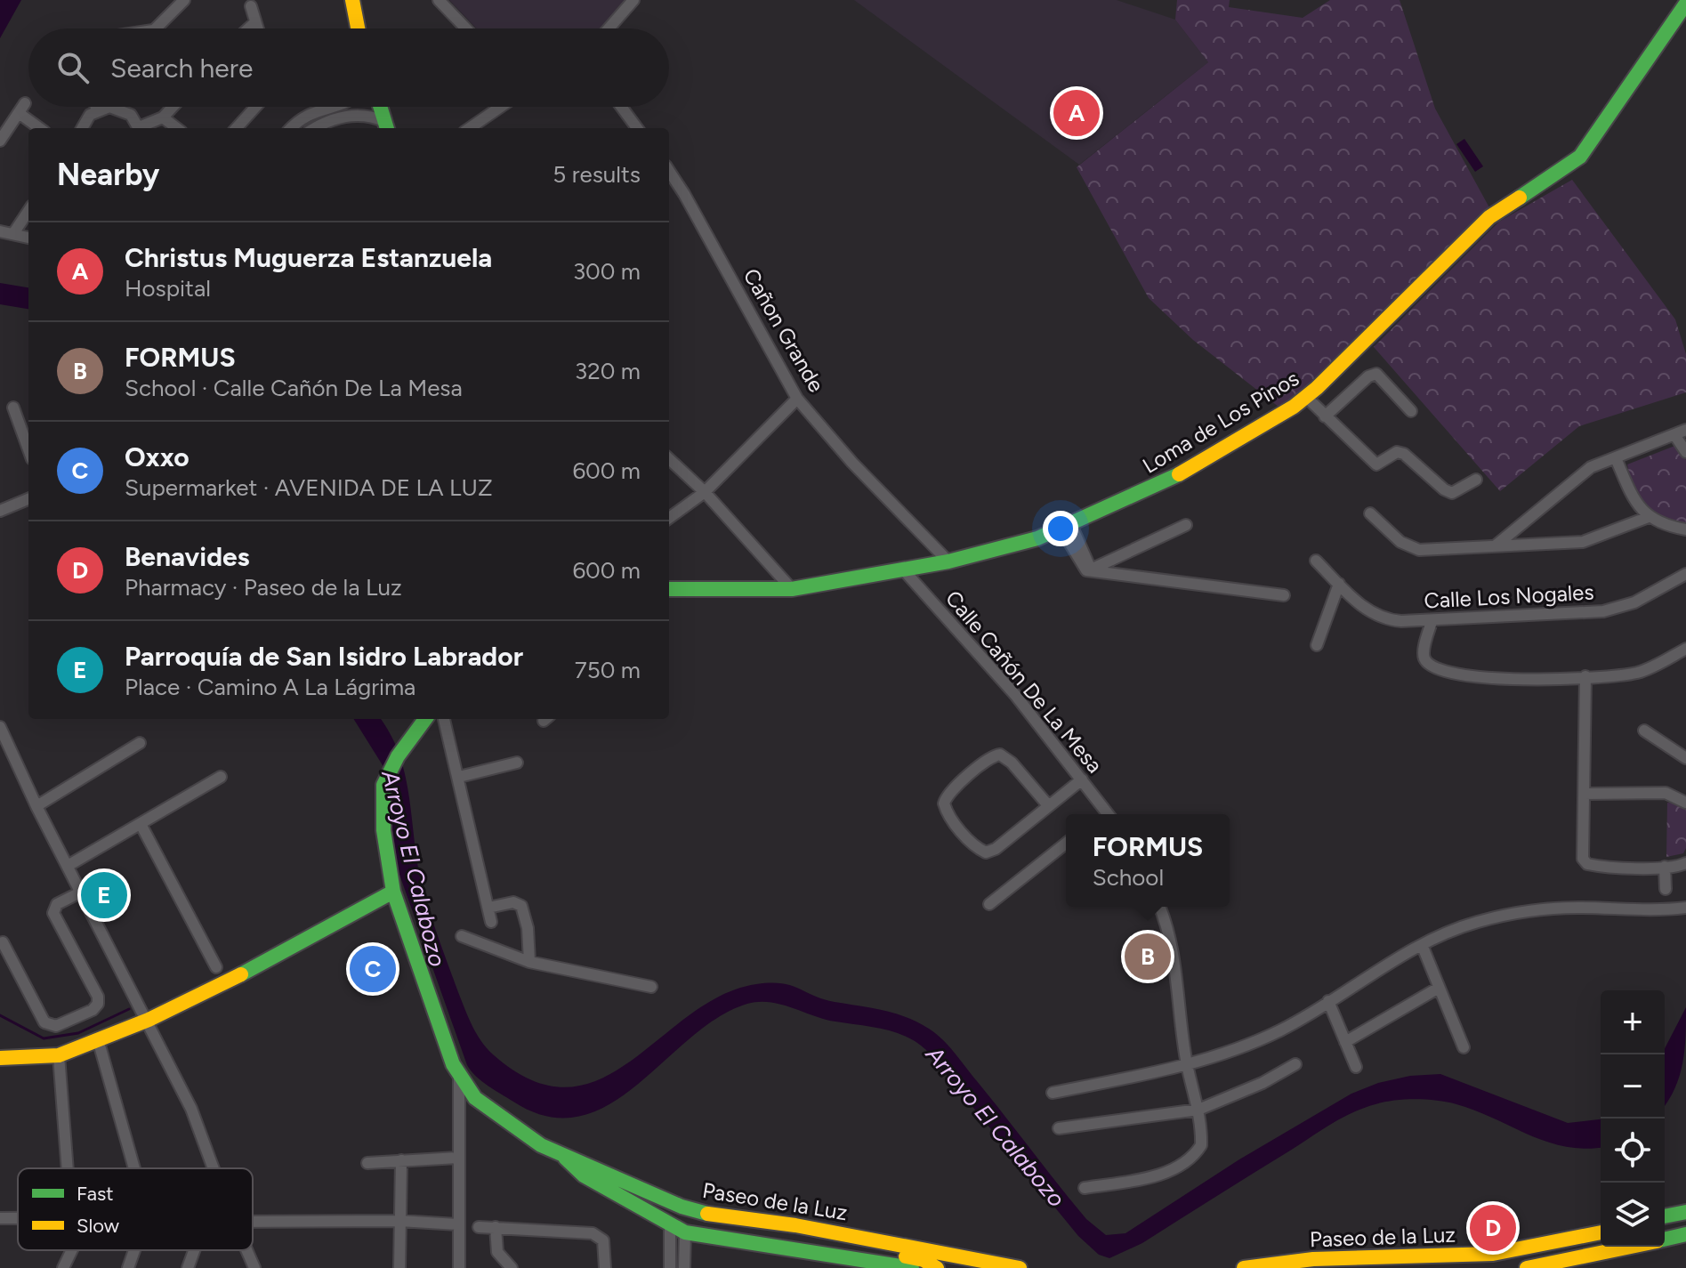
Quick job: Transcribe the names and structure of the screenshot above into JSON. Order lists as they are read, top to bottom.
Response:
{
  "streets": {
    "street": [
      "Cañon Grande",
      "Loma de Los Pinos",
      "Calle Los Nogales",
      "Calle Cañón De La Mesa",
      "Paseo de la Luz"
    ]
  },
  "crossings": [
    ["Cañon Grande", "Loma de Los Pinos"],
    ["Loma de Los Pinos", "Calle Cañón De La Mesa"]
  ],
  "water": ["Arroyo El Calabozo"],
  "legend": ["Fast", "Slow"],
  "page": {
    "search": "Search here",
    "pins": [
      "A",
      "E",
      "B",
      "C",
      "D"
    ],
    "heading": ["Nearby", "5 results"],
    "list": [
      {
        "mark": "A",
        "name": "Christus Muguerza Estanzuela",
        "note": "Hospital",
        "value": "300 m"
      },
      {
        "mark": "B",
        "name": "FORMUS",
        "note": "School · Calle Cañón De La Mesa",
        "value": "320 m"
      },
      {
        "mark": "C",
        "name": "Oxxo",
        "note": "Supermarket · AVENIDA DE LA LUZ",
        "value": "600 m"
      },
      {
        "mark": "D",
        "name": "Benavides",
        "note": "Pharmacy · Paseo de la Luz",
        "value": "600 m"
      },
      {
        "mark": "E",
        "name": "Parroquía de San Isidro Labrador",
        "note": "Place · Camino A La Lágrima",
        "value": "750 m"
      }
    ],
    "popup": ["FORMUS", "School"],
    "map_buttons": ["+", "−"]
  }
}
